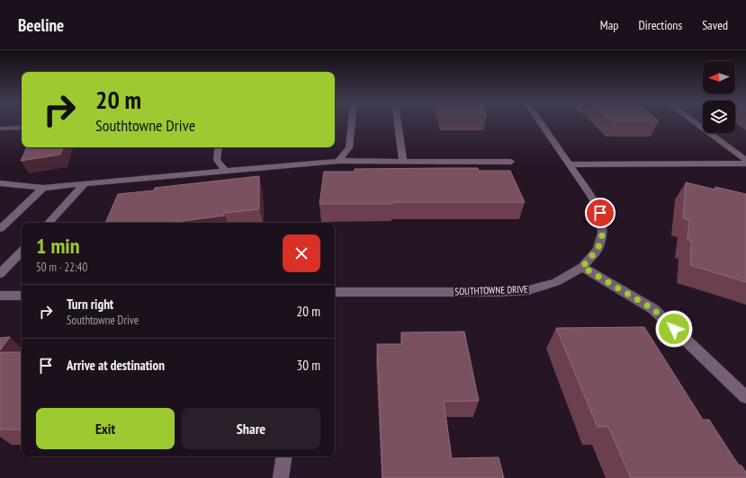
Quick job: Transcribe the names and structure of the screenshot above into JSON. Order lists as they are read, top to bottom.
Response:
{
  "streets": {
    "street": ["SOUTHTOWNE DRIVE"]
  },
  "north": "left",
  "page": {
    "header": "Beeline",
    "nav": ["Map", "Directions", "Saved"],
    "turn": ["20 m", "Southtowne Drive"],
    "heading": ["1 min", "50 m · 22:40"],
    "list": [
      {
        "name": "Turn right",
        "note": "Southtowne Drive",
        "value": "20 m"
      },
      {
        "name": "Arrive at destination",
        "value": "30 m"
      }
    ],
    "buttons": ["Exit", "Share"]
  }
}
